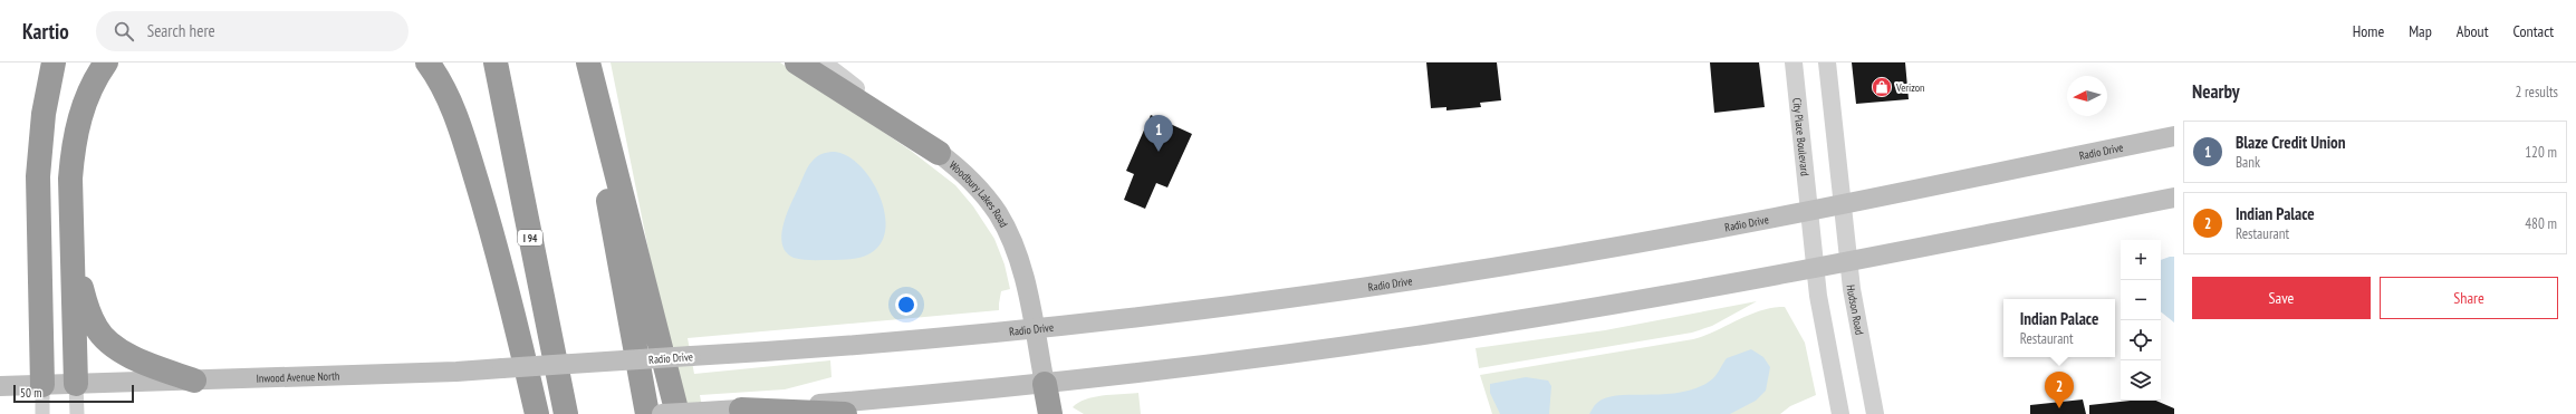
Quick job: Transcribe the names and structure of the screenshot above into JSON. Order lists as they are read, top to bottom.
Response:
{
  "streets": {
    "highway": ["I 94"],
    "main road": ["Radio Drive", "Woodbury Lakes Road", "Inwood Avenue North"],
    "street": ["City Place Boulevard", "Hudson Road"]
  },
  "crossings": [
    ["City Place Boulevard", "Radio Drive"],
    ["Radio Drive", "Woodbury Lakes Road"],
    ["Radio Drive", "Hudson Road"],
    ["Radio Drive", "Inwood Avenue North"]
  ],
  "places": {
    "shop": ["Verizon"]
  },
  "scale_bar": "50 m",
  "north": "left",
  "page": {
    "header": "Kartio",
    "search": "Search here",
    "nav": [
      "Home",
      "Map",
      "About",
      "Contact"
    ],
    "heading": ["Nearby", "2 results"],
    "pins": ["1", "2"],
    "list": [
      {
        "mark": "1",
        "name": "Blaze Credit Union",
        "note": "Bank",
        "value": "120 m"
      },
      {
        "mark": "2",
        "name": "Indian Palace",
        "note": "Restaurant",
        "value": "480 m"
      }
    ],
    "map_buttons": ["+", "−"],
    "buttons": ["Save", "Share"],
    "popup": ["Indian Palace", "Restaurant"],
    "scale": "50 m"
  }
}
